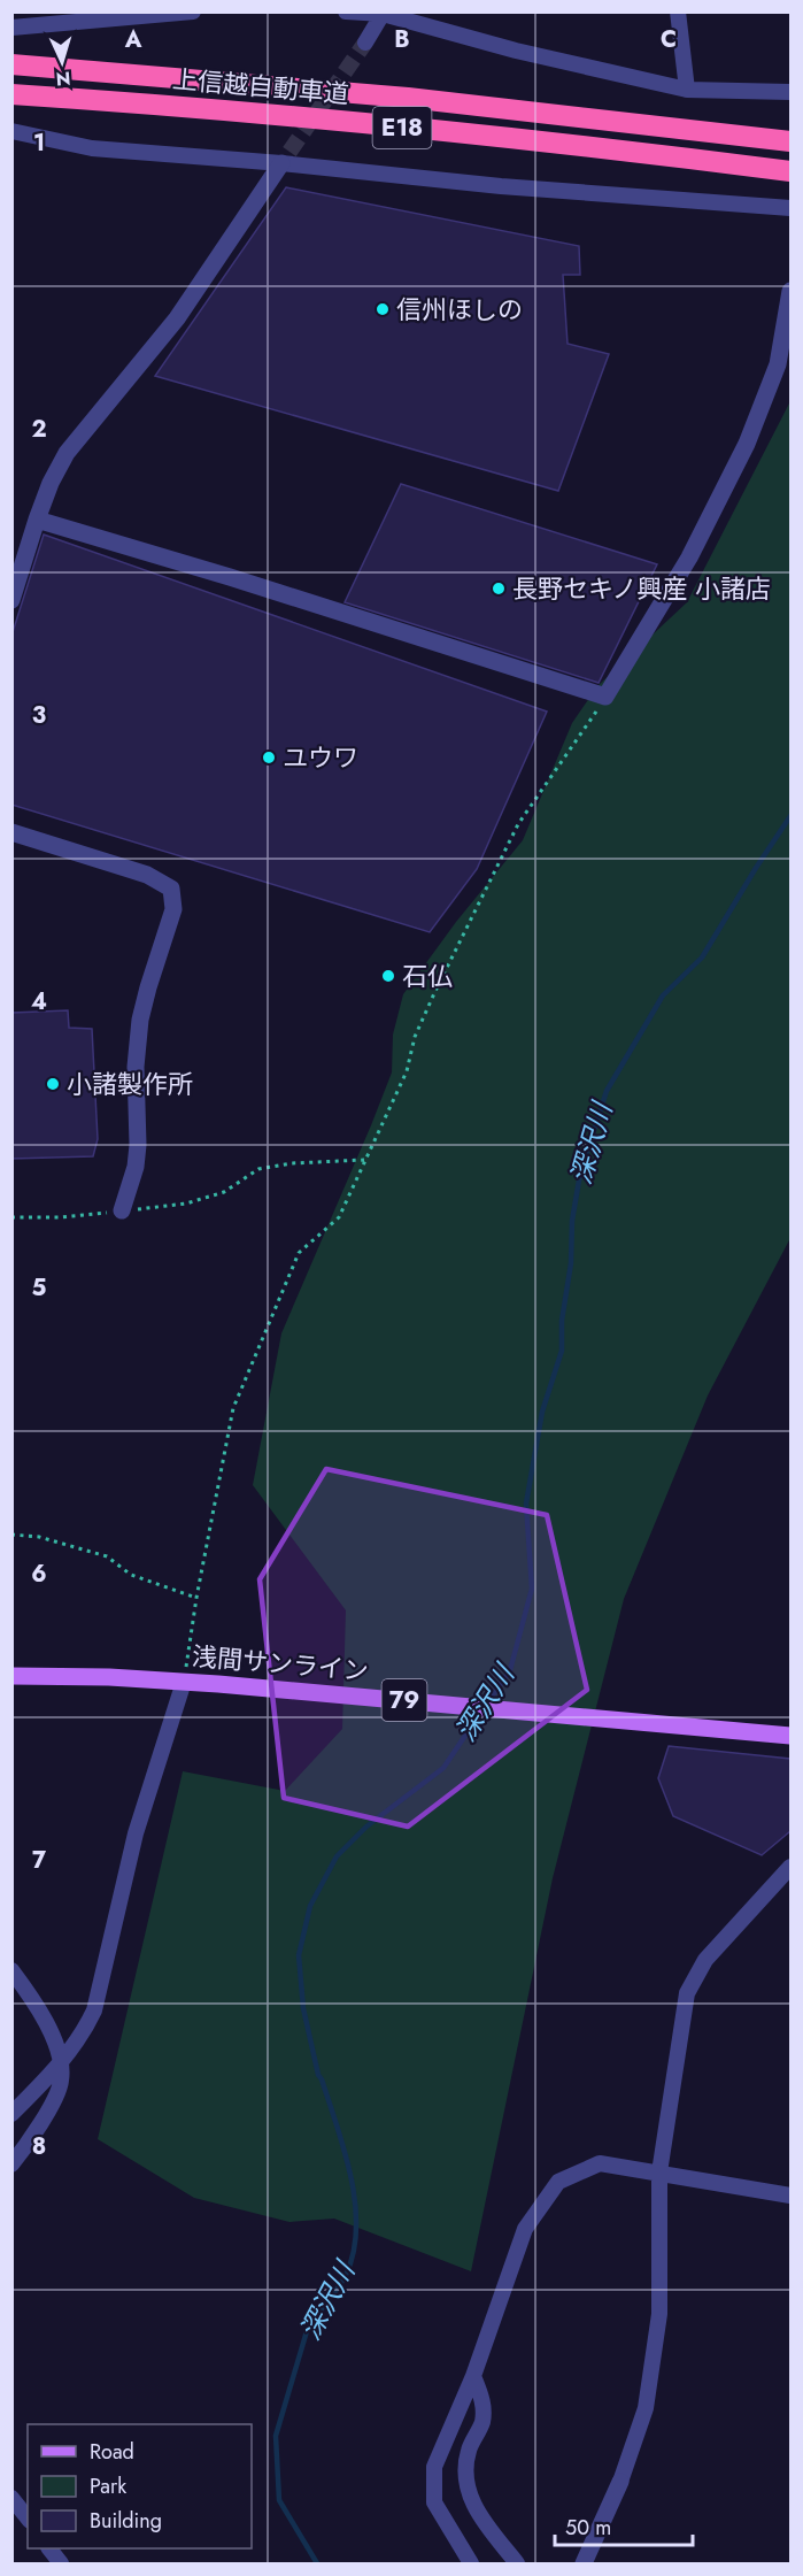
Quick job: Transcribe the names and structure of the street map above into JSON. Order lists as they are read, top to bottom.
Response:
{
  "streets": {
    "highway": ["上信越自動車道", "E18"],
    "main road": ["浅間サンライン", "79"]
  },
  "water": ["深沢川"],
  "places": [
    "信州ほしの",
    "長野セキノ興産 小諸店",
    "ユウワ",
    "石仏",
    "小諸製作所"
  ],
  "legend": ["Road", "Park", "Building"],
  "scale_bar": "50 m",
  "north": "bottom",
  "grid": {
    "columns": ["A", "B", "C"],
    "rows": [
      "1",
      "2",
      "3",
      "4",
      "5",
      "6",
      "7",
      "8"
    ]
  }
}
